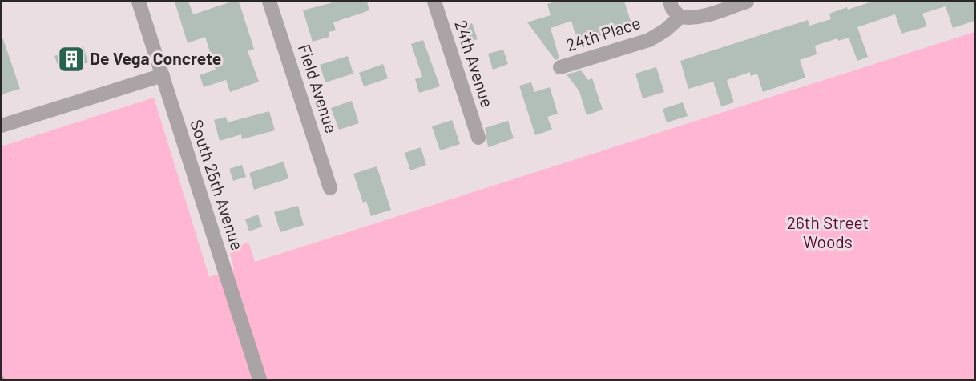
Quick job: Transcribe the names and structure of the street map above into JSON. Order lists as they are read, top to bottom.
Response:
{
  "streets": {
    "street": [
      "24th Place",
      "24th Avenue",
      "Field Avenue",
      "South 25th Avenue"
    ]
  },
  "parks": ["26th Street Woods"],
  "places": {
    "building": ["De Vega Concrete"]
  }
}
